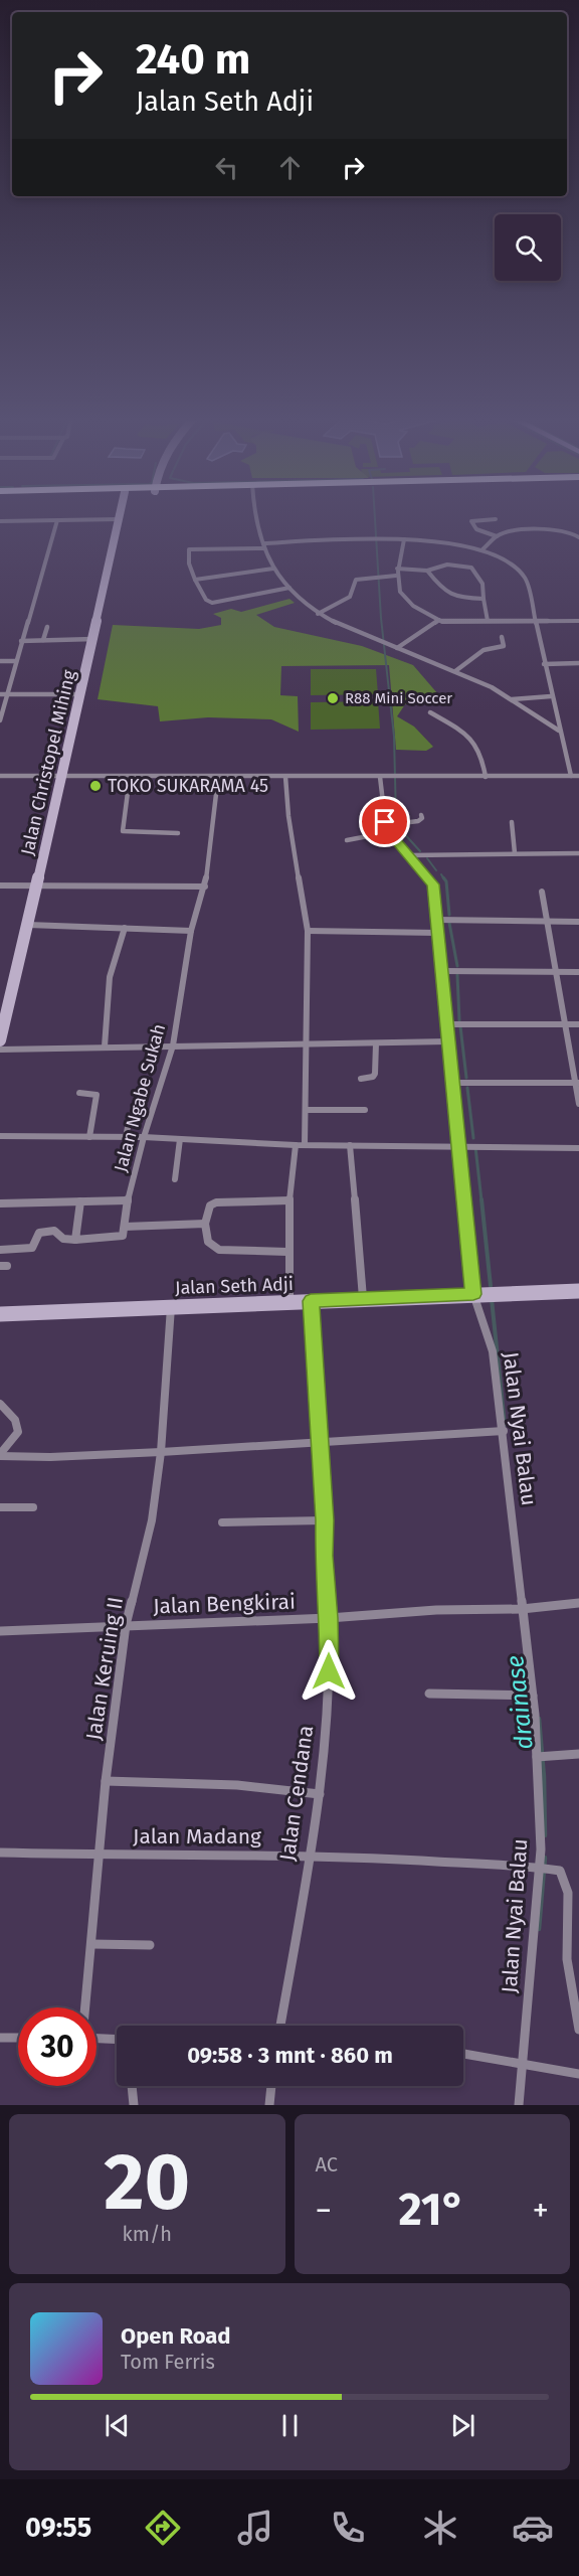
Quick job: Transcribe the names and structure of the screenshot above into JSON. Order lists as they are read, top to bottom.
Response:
{
  "streets": {
    "street": [
      "Jalan Christopel Mihing",
      "Jalan Ngabe Sukah",
      "Jalan Seth Adji",
      "Jalan Nyai Balau",
      "Jalan Bengkirai",
      "Jalan Keruing II",
      "Jalan Cendana",
      "Jalan Madang"
    ]
  },
  "crossings": [
    ["Jalan Seth Adji", "Jalan Nyai Balau"],
    ["Jalan Seth Adji", "Jalan Keruing II"],
    ["Jalan Seth Adji", "Jalan Cendana"],
    ["Jalan Nyai Balau", "Jalan Bengkirai"],
    ["Jalan Nyai Balau", "Jalan Madang"],
    ["Jalan Bengkirai", "Jalan Keruing II"],
    ["Jalan Bengkirai", "Jalan Cendana"],
    ["Jalan Keruing II", "Jalan Madang"],
    ["Jalan Cendana", "Jalan Madang"]
  ],
  "water": ["drainase"],
  "places": ["R88 Mini Soccer", "TOKO SUKARAMA 45"],
  "page": {
    "turn": ["240 m", "Jalan Seth Adji"],
    "limit": "30",
    "trip": "09:58 · 3 mnt · 860 m",
    "tile": [
      ["20", "km/h"],
      "AC"
    ],
    "heat": ["−", "21°", "+"],
    "song": ["Open Road", "Tom Ferris"],
    "tabs": "09:55"
  }
}
